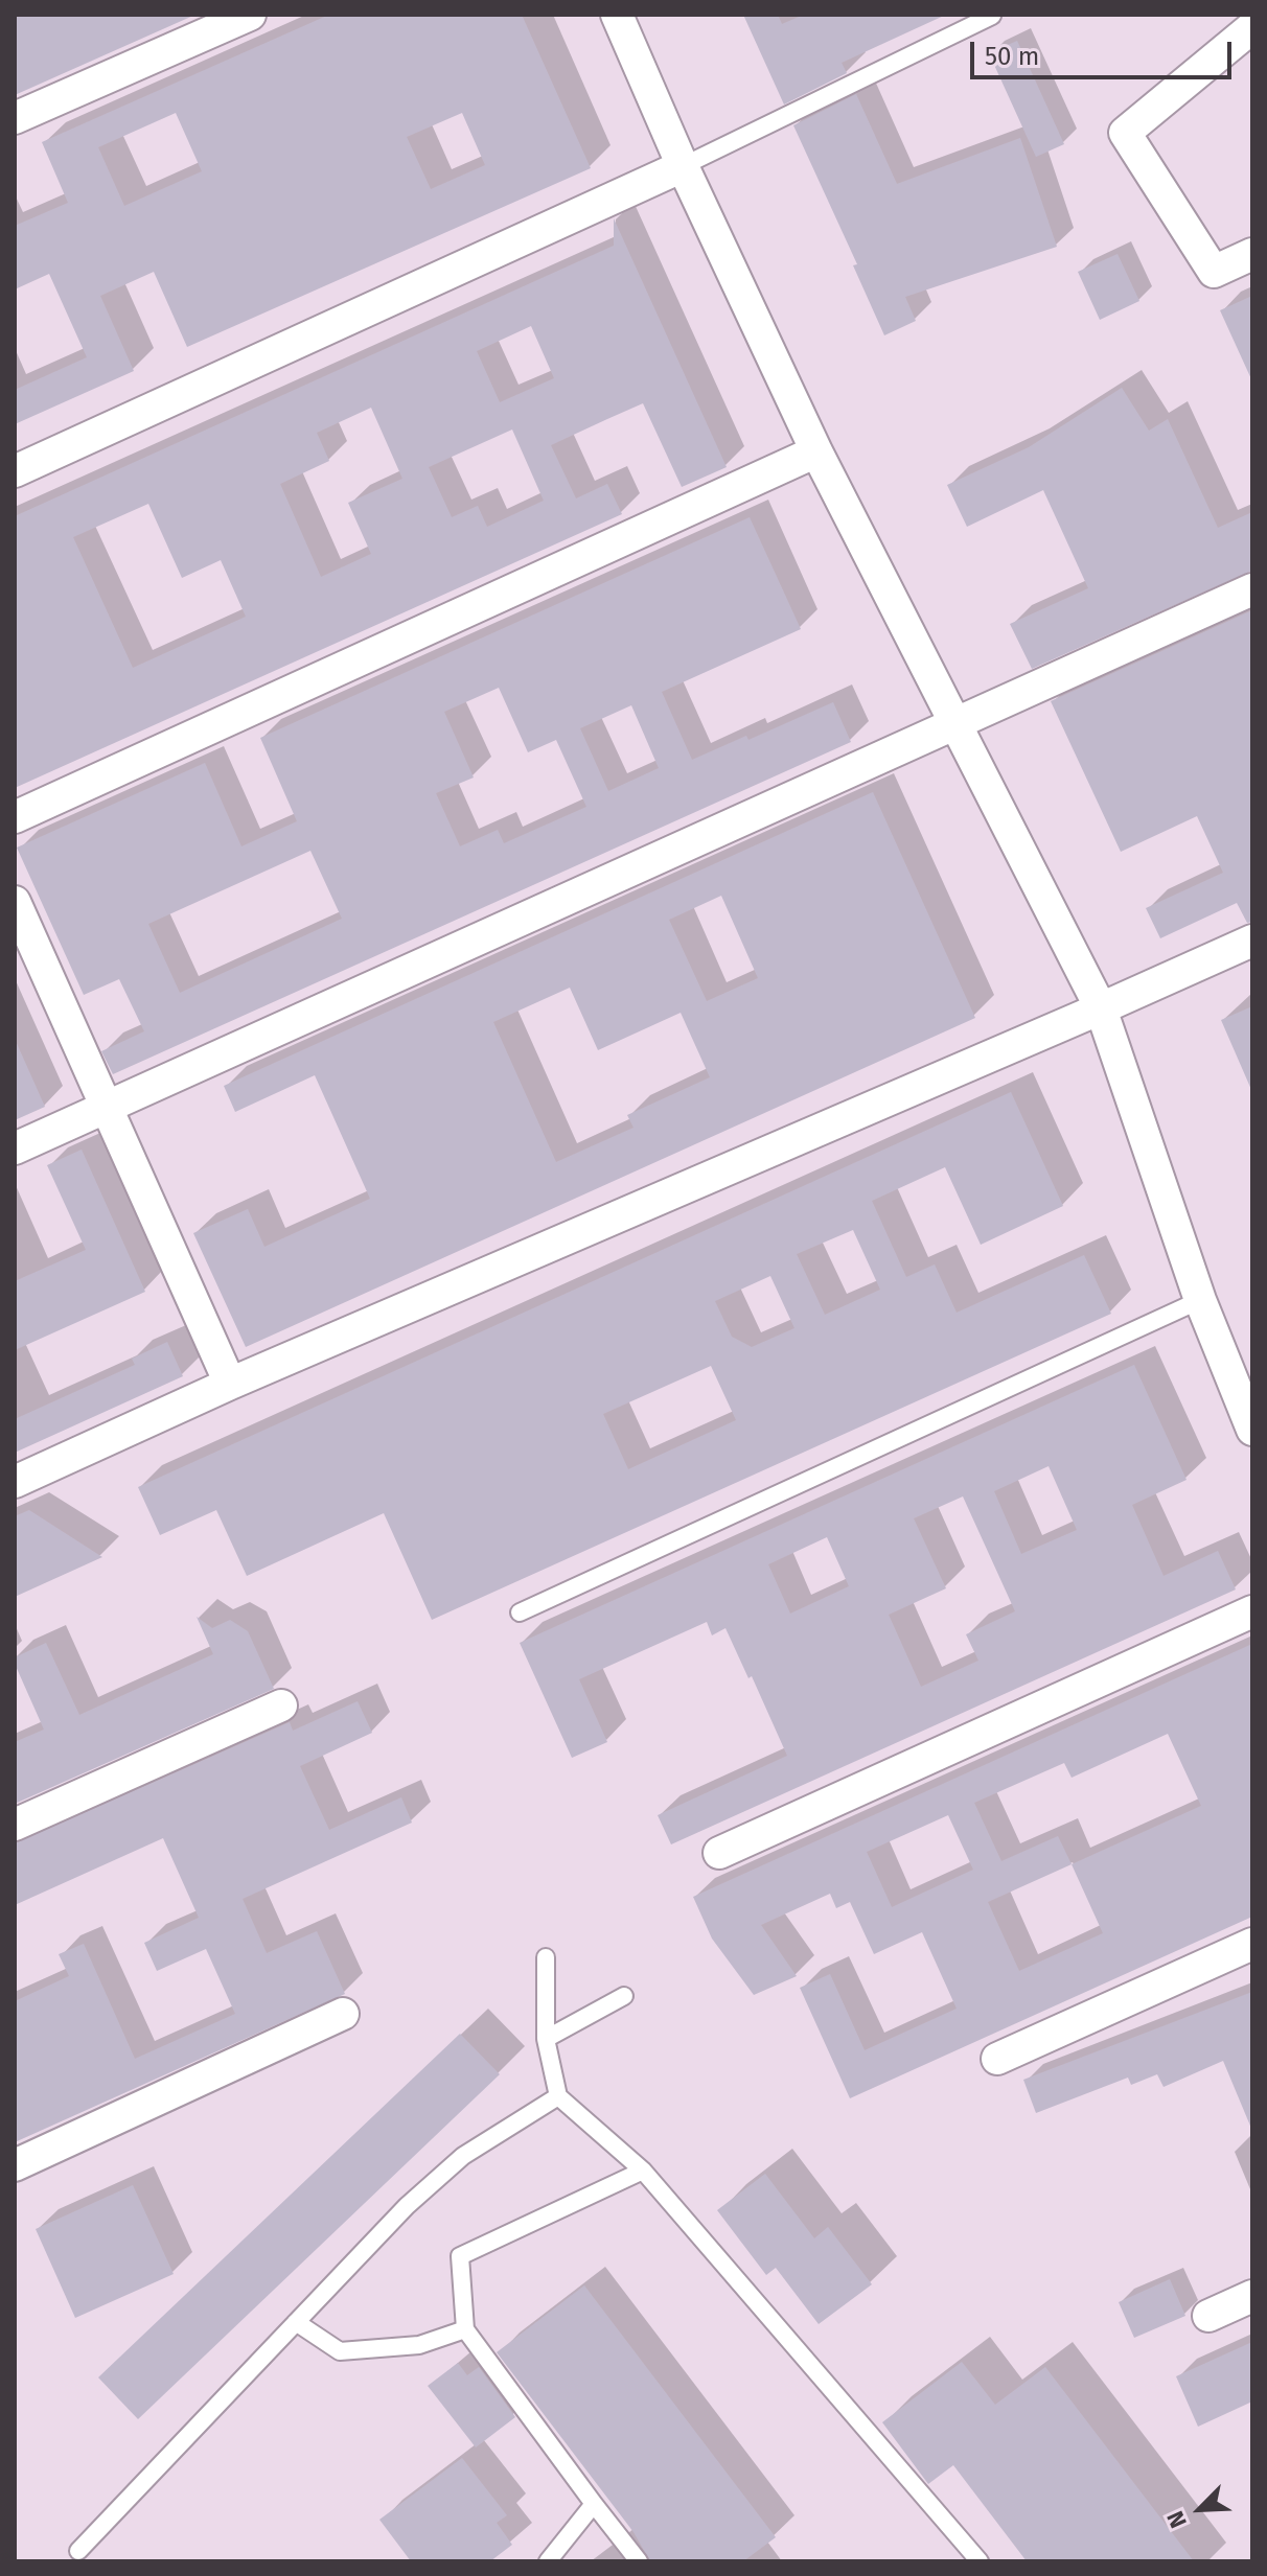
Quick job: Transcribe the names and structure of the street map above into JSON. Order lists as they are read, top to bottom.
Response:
{
  "scale_bar": "50 m",
  "north": "bottom left"
}
